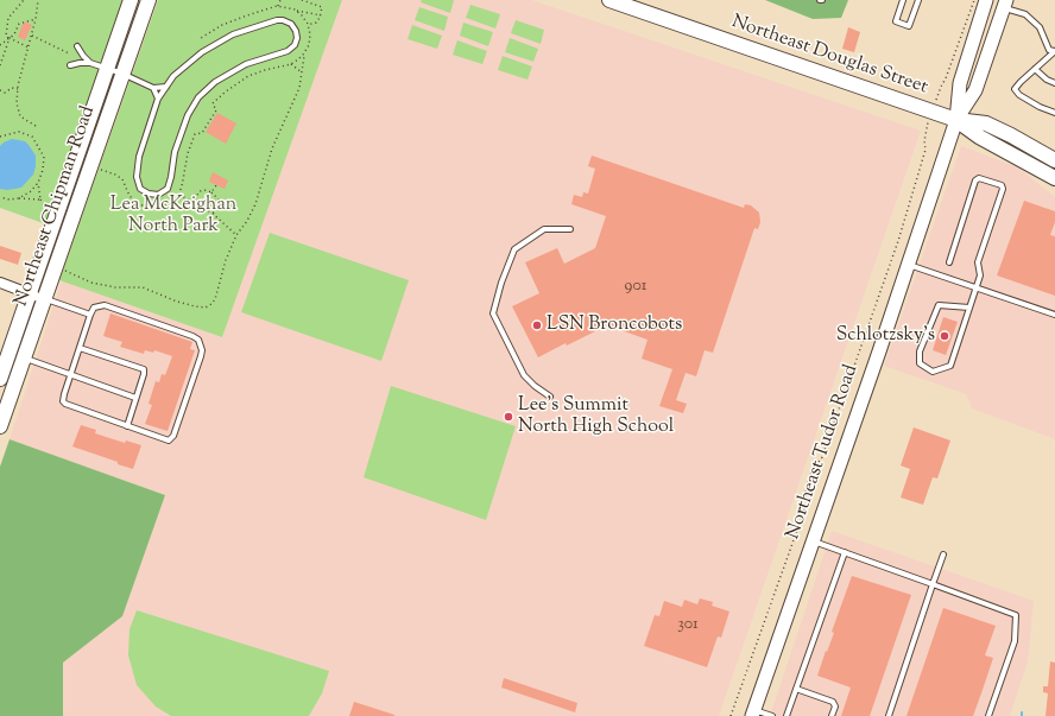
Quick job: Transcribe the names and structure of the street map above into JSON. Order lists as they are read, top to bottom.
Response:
{
  "streets": {
    "main road": ["Northeast Douglas Street", "Northeast Chipman Road"],
    "street": ["Northeast Tudor Road"]
  },
  "crossings": [
    ["Northeast Douglas Street", "Northeast Tudor Road"]
  ],
  "parks": ["Lea McKeighan North Park"],
  "places": ["LSN Broncobots", "Schlotzsky's", "Lee's Summit North High School"],
  "house_numbers": ["901", "301"]
}
